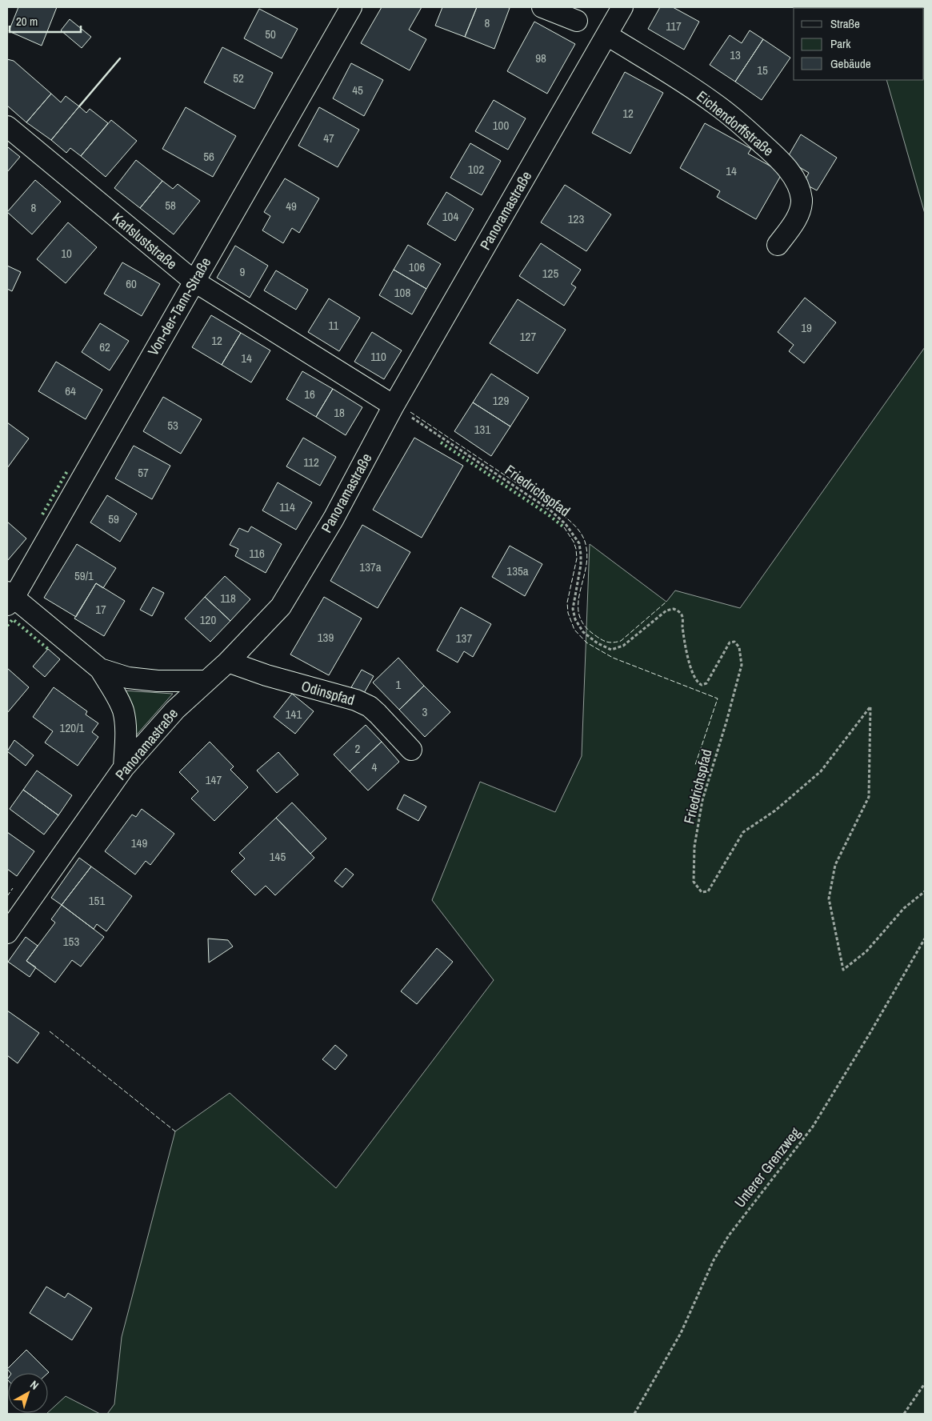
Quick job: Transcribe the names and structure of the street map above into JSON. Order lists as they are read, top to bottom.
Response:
{
  "streets": {
    "street": [
      "Eichendorffstraße",
      "Panoramastraße",
      "Karlsluststraße",
      "Von-der-Tann-Straße",
      "Odinspfad"
    ],
    "path": ["Friedrichspfad", "Unterer Grenzweg"]
  },
  "crossings": [
    ["Eichendorffstraße", "Panoramastraße"],
    ["Panoramastraße", "Karlsluststraße"],
    ["Panoramastraße", "Odinspfad"],
    ["Karlsluststraße", "Von-der-Tann-Straße"]
  ],
  "house_numbers": [
    "8",
    "117",
    "50",
    "13",
    "98",
    "15",
    "52",
    "45",
    "12",
    "100",
    "47",
    "56",
    "102",
    "14",
    "58",
    "49",
    "8",
    "104",
    "123",
    "10",
    "106",
    "9",
    "125",
    "60",
    "108",
    "11",
    "19",
    "127",
    "12",
    "62",
    "110",
    "14",
    "64",
    "16",
    "129",
    "18",
    "53",
    "131",
    "112",
    "57",
    "114",
    "59",
    "116",
    "137a",
    "135a",
    "59/1",
    "118",
    "17",
    "120",
    "139",
    "137",
    "1",
    "3",
    "141",
    "120/1",
    "2",
    "4",
    "147",
    "149",
    "145",
    "151",
    "153"
  ],
  "legend": ["Straße", "Park", "Gebäude"],
  "scale_bar": "20 m",
  "north": "top right"
}
